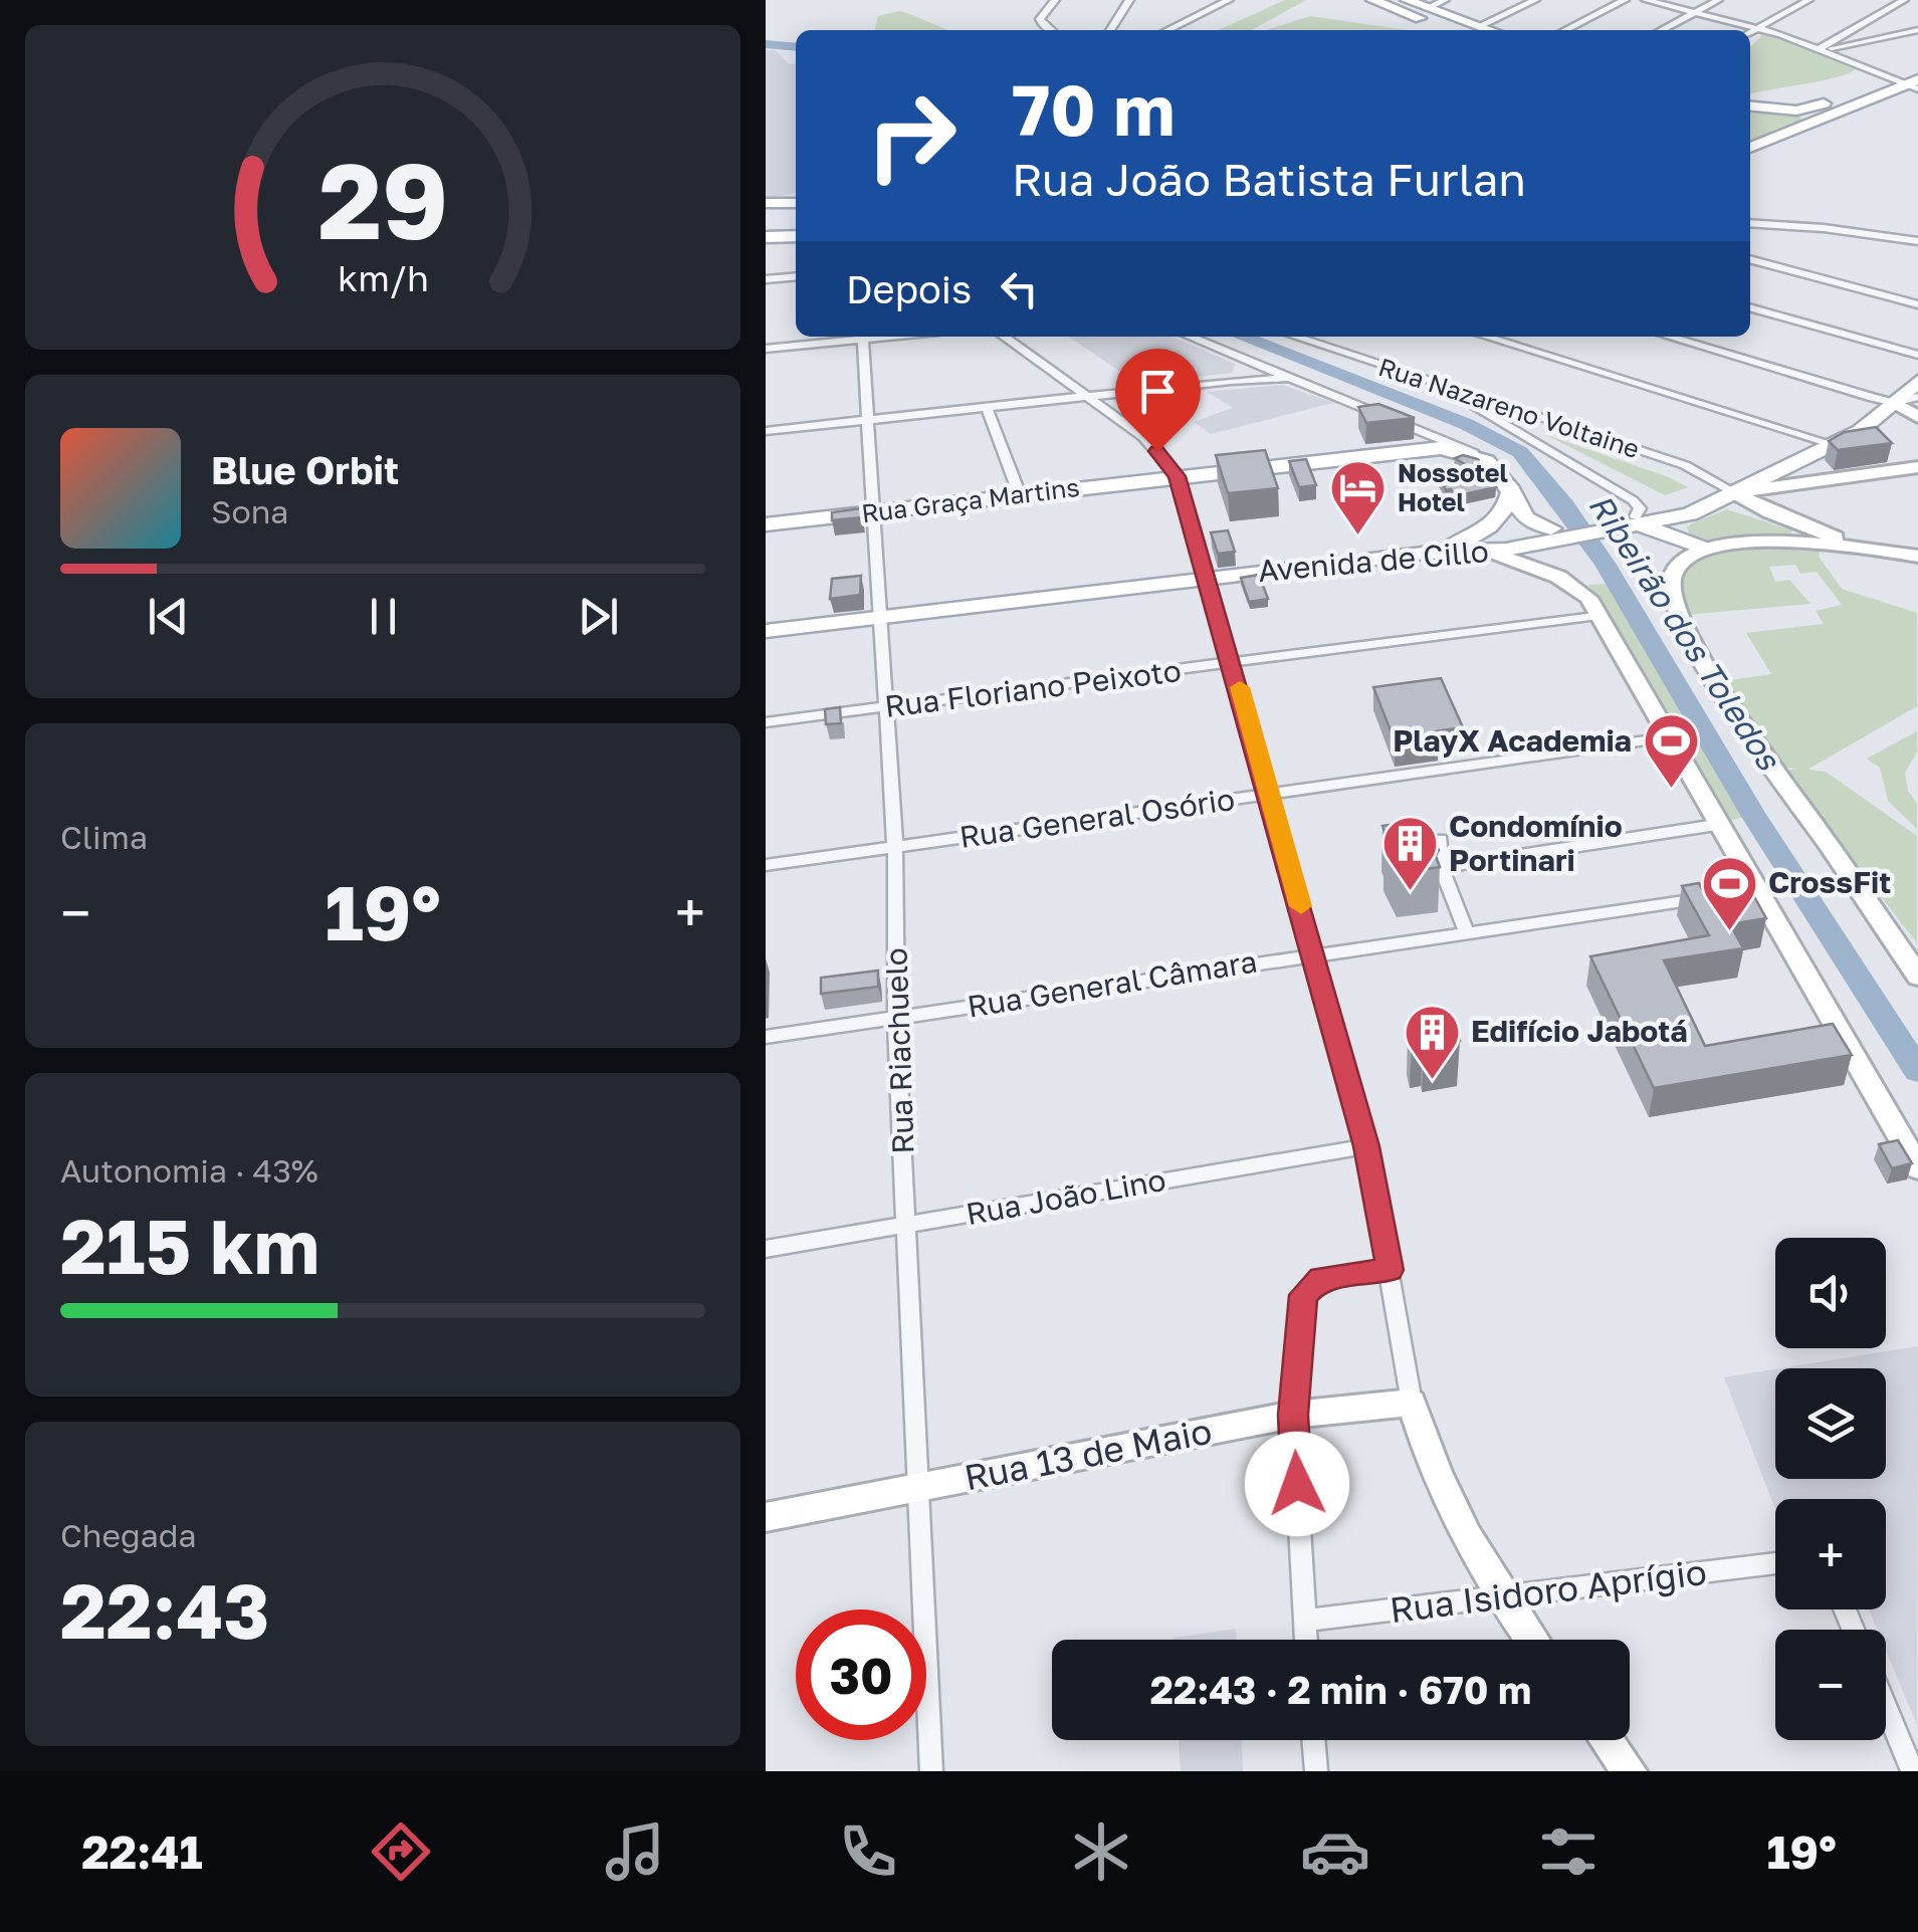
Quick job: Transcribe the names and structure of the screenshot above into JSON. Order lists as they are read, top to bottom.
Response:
{
  "streets": {
    "main road": ["Rua Graça Martins", "Avenida de Cillo", "Rua 13 de Maio"],
    "street": [
      "Rua Nazareno Voltaine",
      "Rua Floriano Peixoto",
      "Rua General Osório",
      "Rua General Câmara",
      "Rua Riachuelo",
      "Rua João Lino",
      "Rua Isidoro Aprígio"
    ]
  },
  "crossings": [
    ["Rua Nazareno Voltaine", "Avenida de Cillo"],
    ["Rua Graça Martins", "Rua Riachuelo"],
    ["Avenida de Cillo", "Rua Riachuelo"],
    ["Rua Floriano Peixoto", "Rua Riachuelo"],
    ["Rua General Osório", "Rua Riachuelo"],
    ["Rua General Câmara", "Rua Riachuelo"],
    ["Rua Riachuelo", "Rua João Lino"],
    ["Rua Riachuelo", "Rua 13 de Maio"]
  ],
  "water": ["Ribeirão dos Toledos"],
  "places": {
    "hotel": ["Nossotel Hotel"],
    "sports": ["PlayX Academia", "CrossFit"],
    "building": ["Condomínio Portinari", "Edifício Jabotá"]
  },
  "page": {
    "turn": ["70 m", "Rua João Batista Furlan"],
    "then": "Depois",
    "song": ["Blue Orbit", "Sona"],
    "tile": [
      "Clima",
      ["Autonomia · 43%", "215 km"],
      ["Chegada", "22:43"]
    ],
    "heat": ["−", "19°", "+"],
    "map_buttons": ["+", "−"],
    "limit": "30",
    "trip": "22:43 · 2 min · 670 m",
    "tabs": ["22:41", "19°"],
    "gauge": ["29", "km/h"]
  }
}
